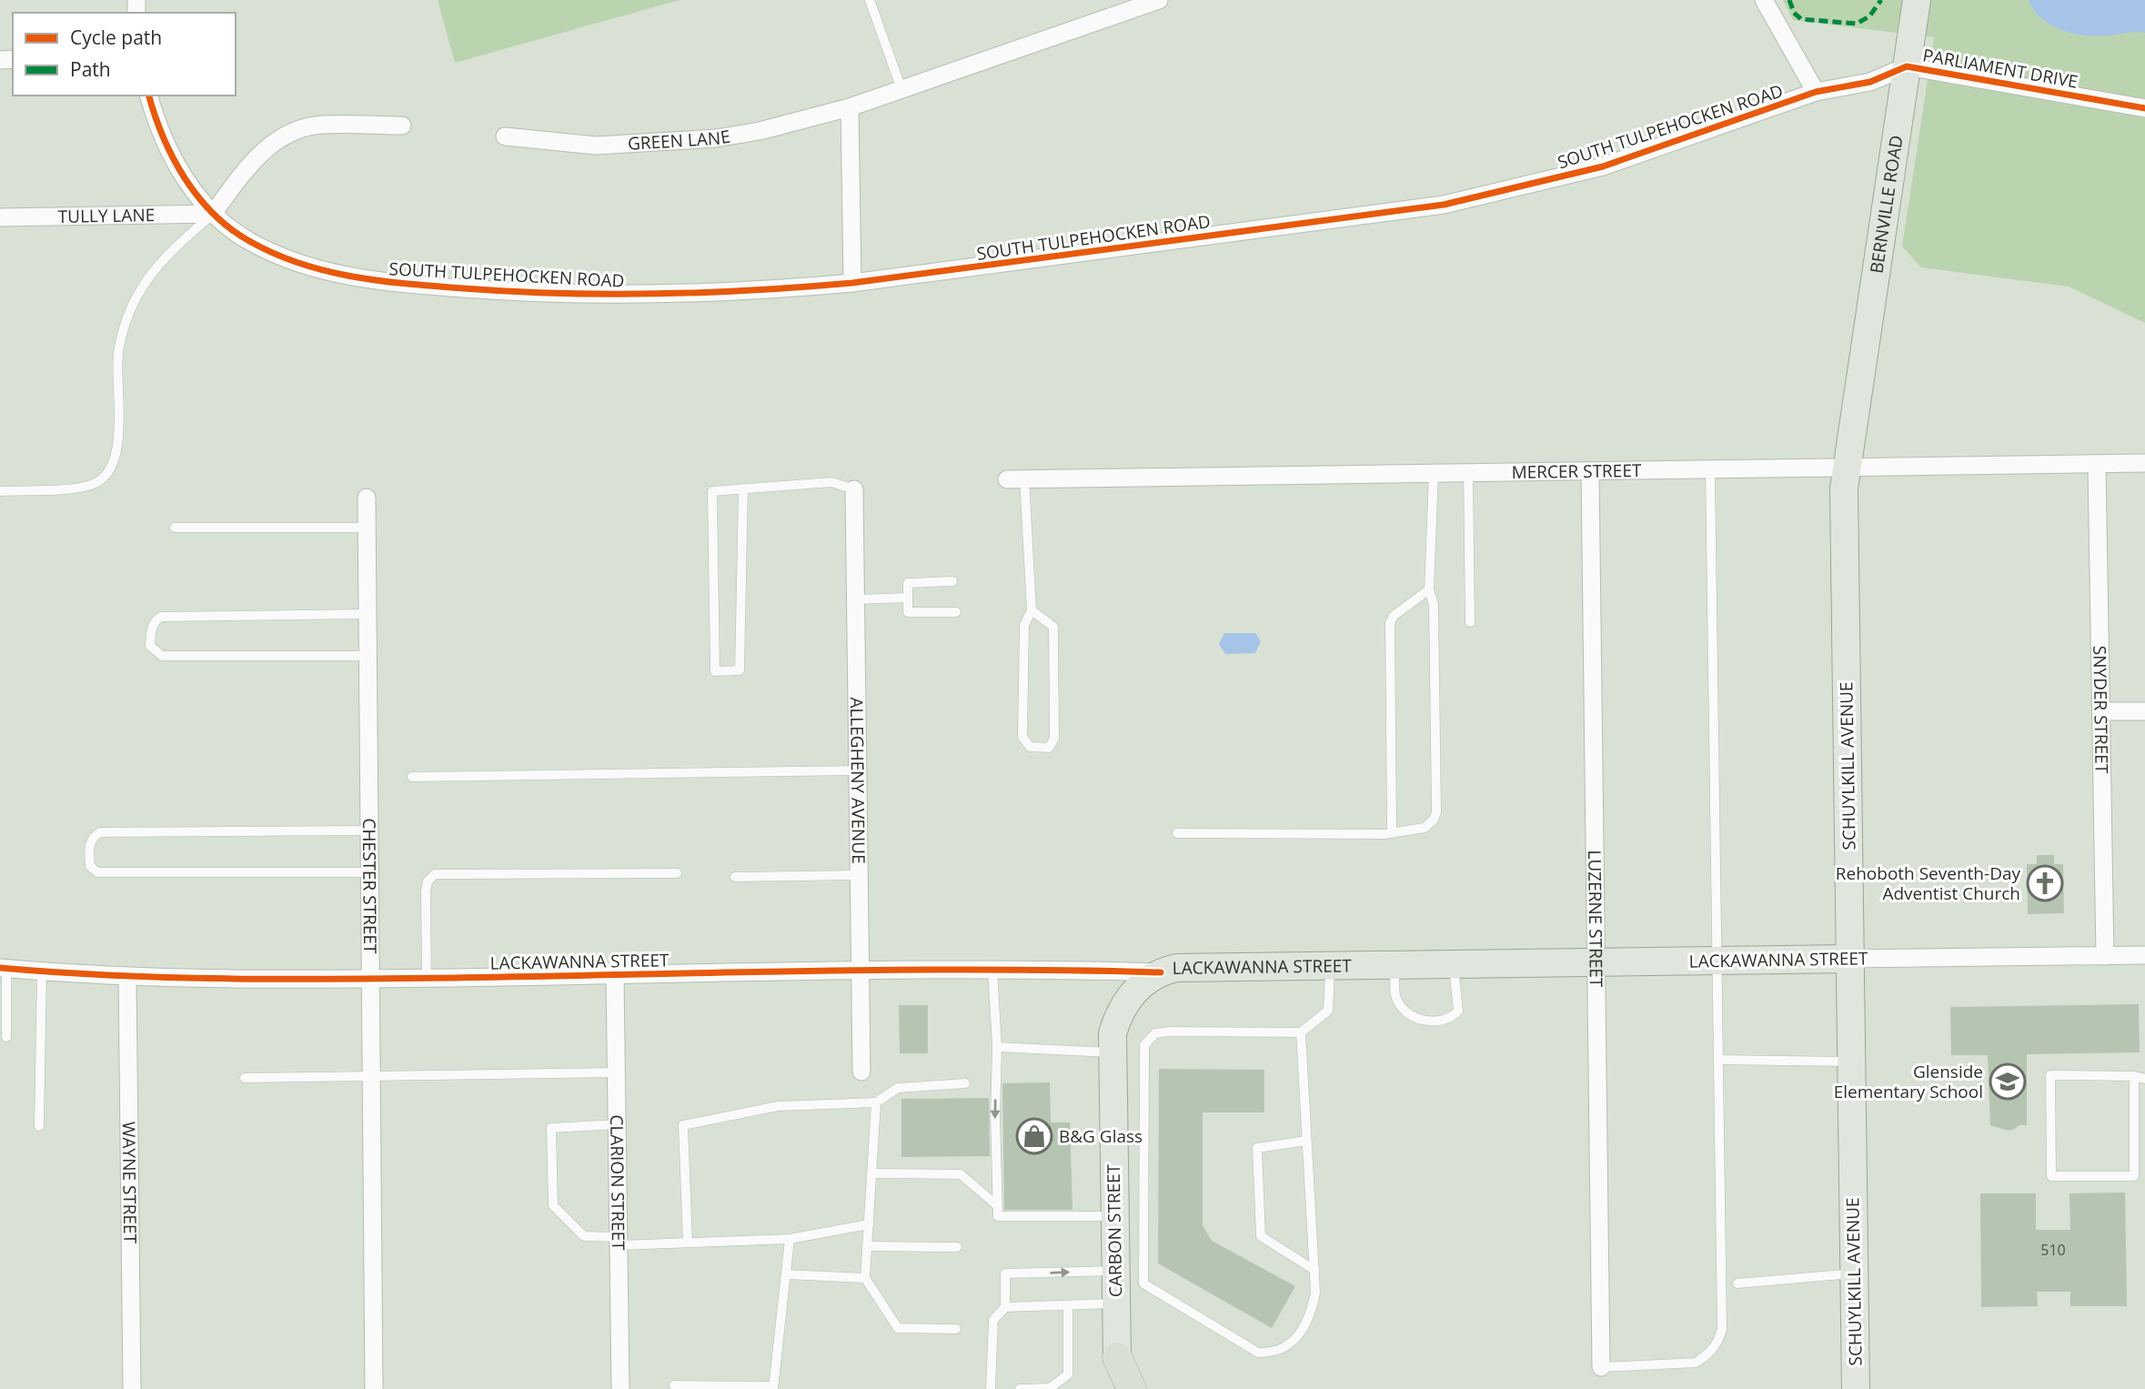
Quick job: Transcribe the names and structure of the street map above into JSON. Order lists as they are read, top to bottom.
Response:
{
  "streets": {
    "main road": [
      "BERNVILLE ROAD",
      "SCHUYLKILL AVENUE",
      "LACKAWANNA STREET",
      "CARBON STREET"
    ],
    "street": [
      "PARLIAMENT DRIVE",
      "SOUTH TULPEHOCKEN ROAD",
      "GREEN LANE",
      "TULLY LANE",
      "MERCER STREET",
      "SNYDER STREET",
      "ALLEGHENY AVENUE",
      "CHESTER STREET",
      "LUZERNE STREET",
      "CLARION STREET",
      "WAYNE STREET"
    ]
  },
  "crossings": [
    ["PARLIAMENT DRIVE", "SOUTH TULPEHOCKEN ROAD"],
    ["PARLIAMENT DRIVE", "BERNVILLE ROAD"],
    ["SOUTH TULPEHOCKEN ROAD", "TULLY LANE"],
    ["BERNVILLE ROAD", "SCHUYLKILL AVENUE"],
    ["MERCER STREET", "SNYDER STREET"],
    ["MERCER STREET", "SCHUYLKILL AVENUE"],
    ["MERCER STREET", "LUZERNE STREET"],
    ["SNYDER STREET", "LACKAWANNA STREET"],
    ["SCHUYLKILL AVENUE", "LACKAWANNA STREET"],
    ["ALLEGHENY AVENUE", "LACKAWANNA STREET"],
    ["CHESTER STREET", "LACKAWANNA STREET"],
    ["LUZERNE STREET", "LACKAWANNA STREET"],
    ["LACKAWANNA STREET", "CLARION STREET"],
    ["LACKAWANNA STREET", "WAYNE STREET"],
    ["LACKAWANNA STREET", "CARBON STREET"]
  ],
  "places": {
    "church": ["Rehoboth Seventh-Day Adventist Church"],
    "school or university": ["Glenside Elementary School"],
    "shop": ["B&G Glass"]
  },
  "house_numbers": ["510"],
  "legend": ["Cycle path", "Path"]
}
